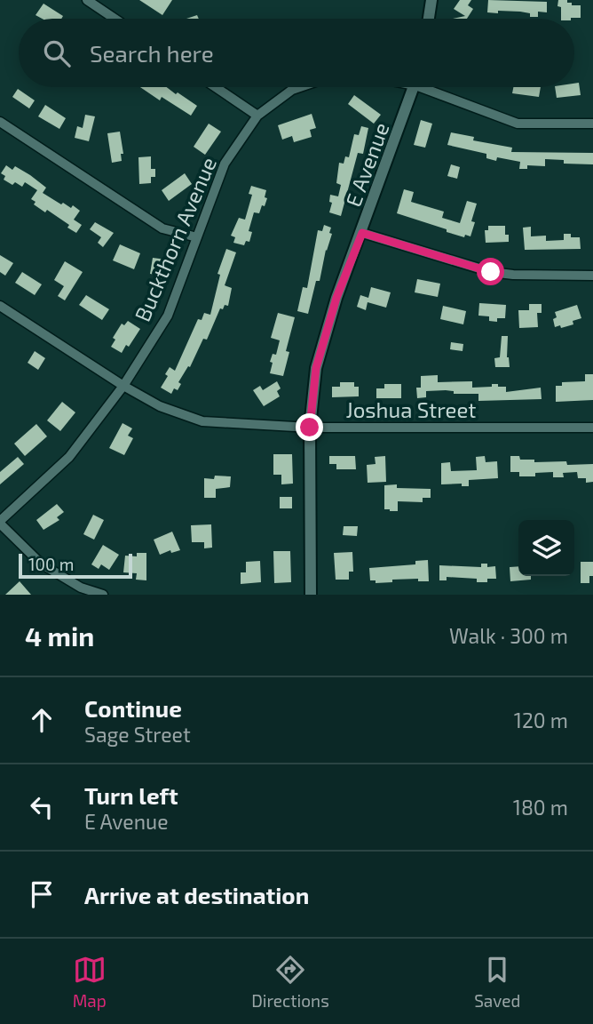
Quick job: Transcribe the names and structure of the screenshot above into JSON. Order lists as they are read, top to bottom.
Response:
{
  "streets": {
    "street": ["E Avenue", "Buckthorn Avenue", "Joshua Street"]
  },
  "crossings": [
    ["E Avenue", "Joshua Street"],
    ["Buckthorn Avenue", "Joshua Street"]
  ],
  "scale_bar": "100 m",
  "page": {
    "search": "Search here",
    "scale": "100 m",
    "heading": ["4 min", "Walk · 300 m"],
    "list": [
      ["Continue", "Sage Street", "120 m"],
      ["Turn left", "E Avenue", "180 m"],
      "Arrive at destination"
    ],
    "nav": ["Map", "Directions", "Saved"]
  }
}
